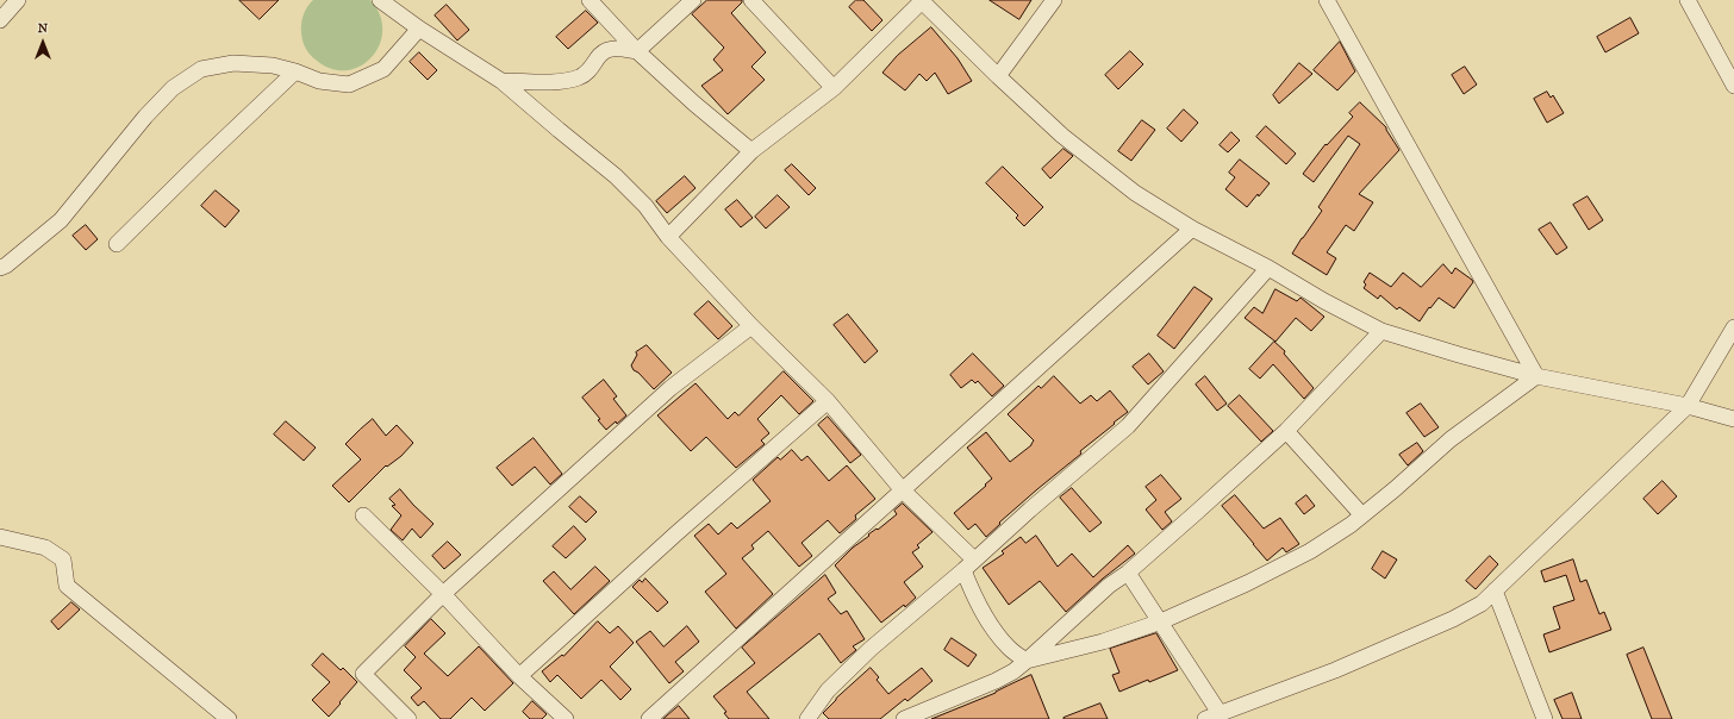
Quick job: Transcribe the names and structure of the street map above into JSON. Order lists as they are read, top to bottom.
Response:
{
  "north": "top"
}
